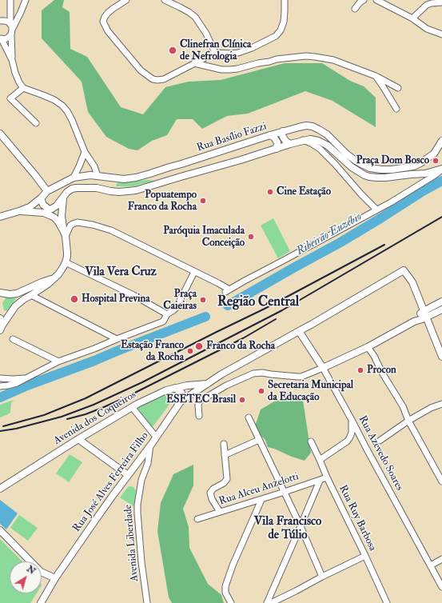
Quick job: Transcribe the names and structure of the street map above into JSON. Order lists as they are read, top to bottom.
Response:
{
  "streets": {
    "main road": [
      "Rua Basílio Fazzi",
      "Avenida dos Coqueiros",
      "Rua Azevedo Soares",
      "Rua José Alves Ferreira Filho"
    ],
    "street": ["Rua Alceu Anzelotti", "Rua Ruy Barbosa", "Avenida Liberdade"]
  },
  "crossings": [
    ["Avenida dos Coqueiros", "Rua José Alves Ferreira Filho"],
    ["Rua Azevedo Soares", "Rua José Alves Ferreira Filho"],
    ["Rua José Alves Ferreira Filho", "Avenida Liberdade"],
    ["Rua Alceu Anzelotti", "Rua Ruy Barbosa"]
  ],
  "districts": ["Vila Vera Cruz", "Região Central", "Vila Francisco de Túlio"],
  "water": ["Ribeirão Euzébio"],
  "places": [
    "Clinefran Clínica de Nefrologia",
    "Praça Dom Bosco",
    "Cine Estação",
    "Popuatempo Franco da Rocha",
    "Paróquia Imaculada Conceição",
    "Hospital Previna",
    "Praça Caieiras",
    "Franco da Rocha",
    "Estação Franco da Rocha",
    "Procon",
    "Secretaria Municipal da Educação",
    "ESETEC Brasil"
  ],
  "north": "top right"
}
